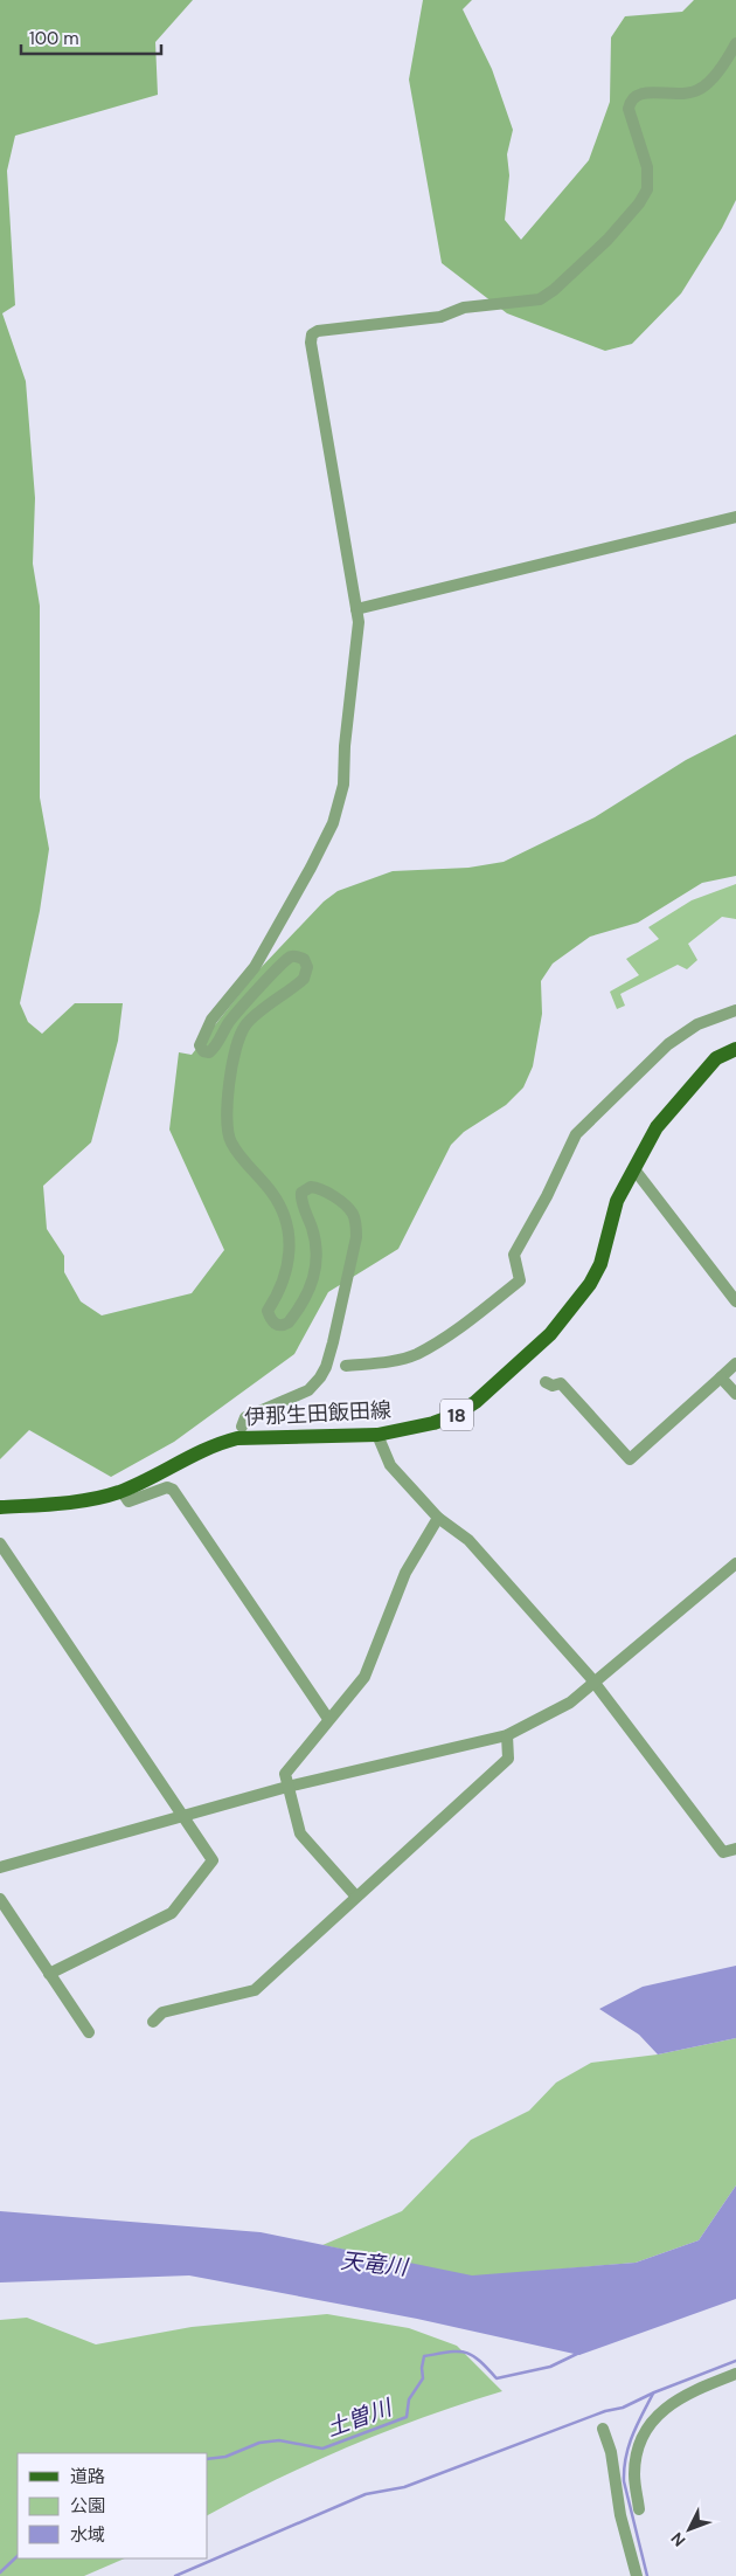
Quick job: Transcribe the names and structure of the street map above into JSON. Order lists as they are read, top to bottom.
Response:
{
  "streets": {
    "main road": ["伊那生田飯田線", "18"]
  },
  "water": ["天竜川", "土曽川"],
  "legend": ["道路", "公園", "水域"],
  "scale_bar": "100 m",
  "north": "bottom left"
}
